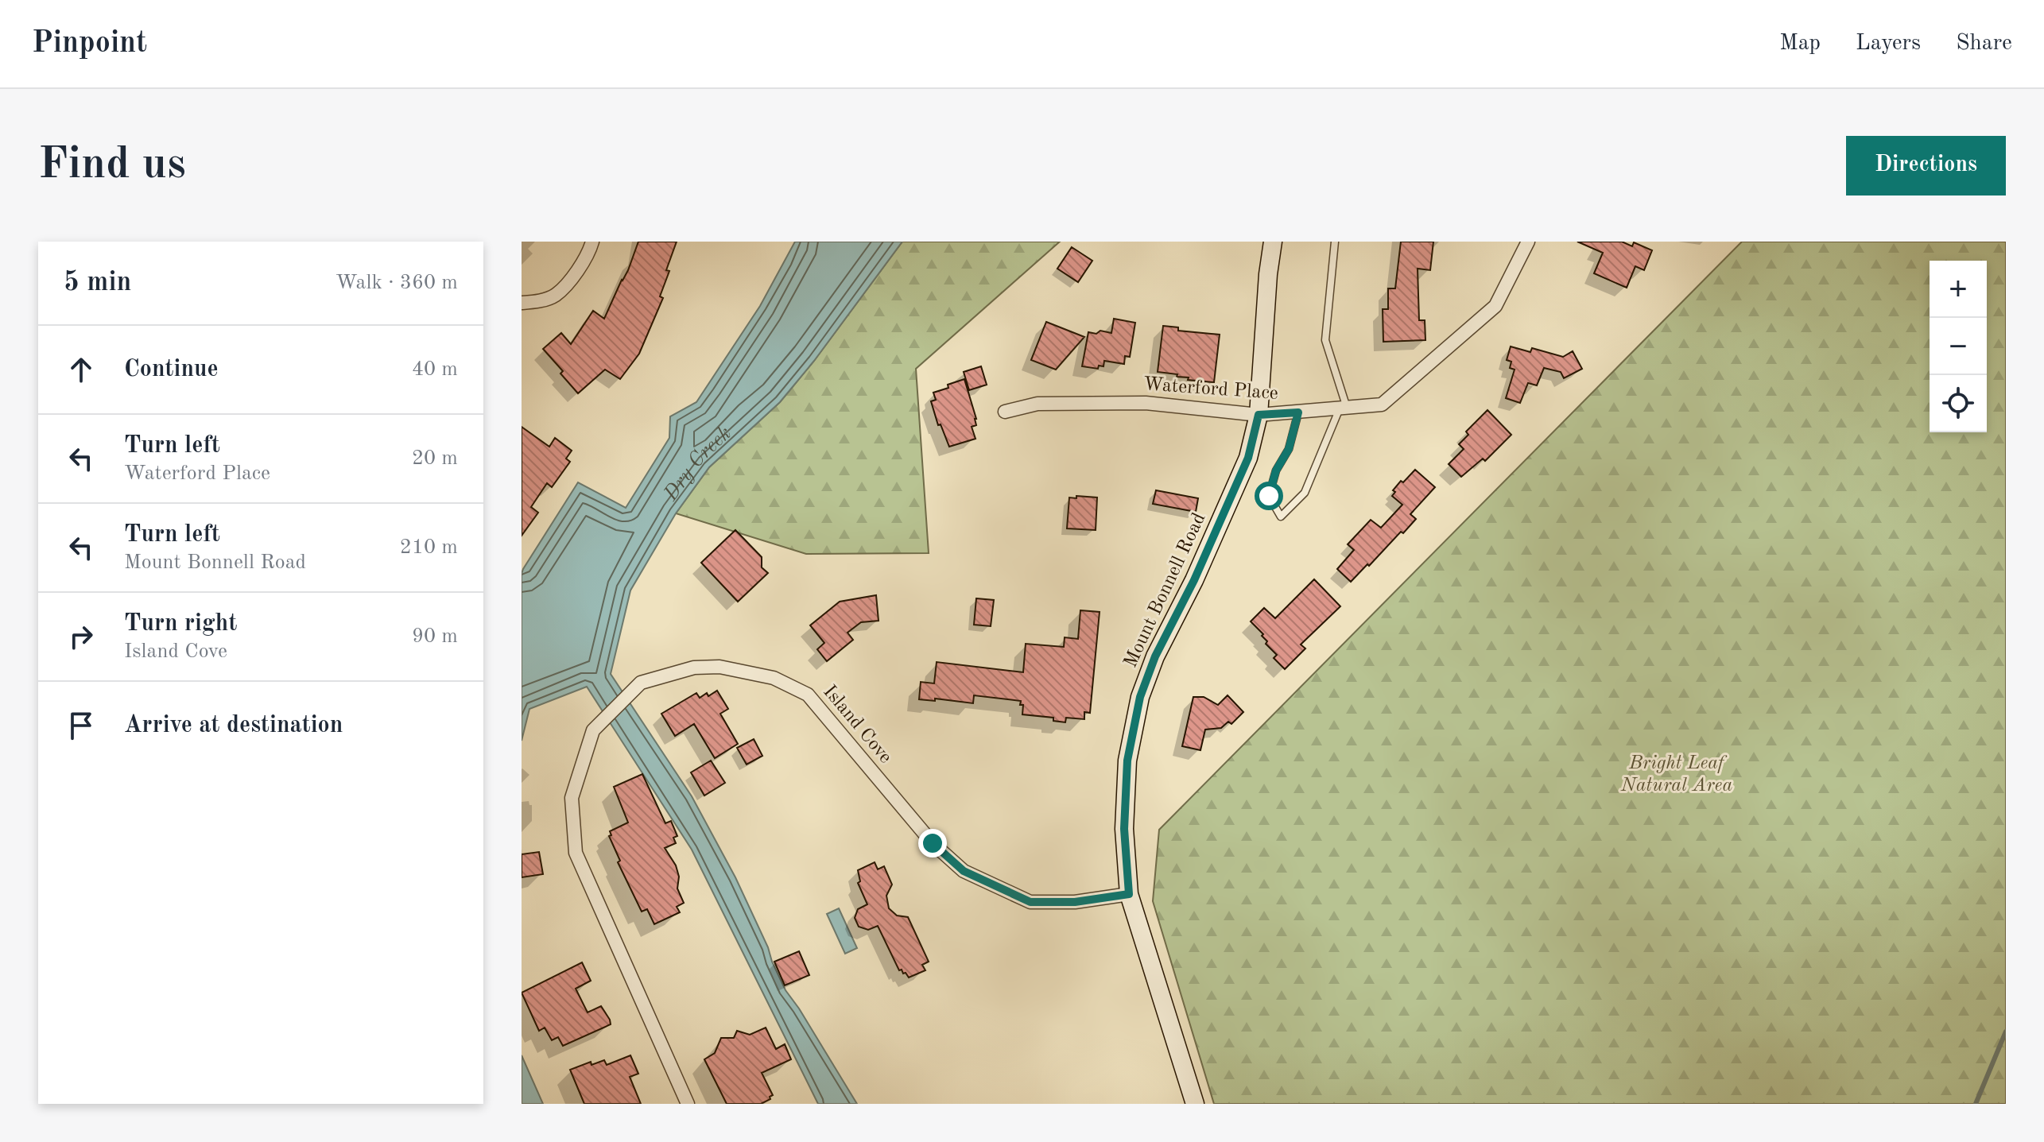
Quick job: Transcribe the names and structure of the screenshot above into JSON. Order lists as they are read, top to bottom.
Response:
{
  "streets": {
    "street": ["Waterford Place", "Mount Bonnell Road", "Island Cove"]
  },
  "crossings": [
    ["Waterford Place", "Mount Bonnell Road"],
    ["Mount Bonnell Road", "Island Cove"]
  ],
  "water": ["Dry Creek"],
  "parks": ["Bright Leaf Natural Area"],
  "page": {
    "header": "Pinpoint",
    "nav": ["Map", "Layers", "Share"],
    "buttons": "Directions",
    "title": "Find us",
    "heading": ["5 min", "Walk · 360 m"],
    "map_buttons": ["+", "−"],
    "list": [
      ["Continue", "40 m"],
      ["Turn left", "Waterford Place", "20 m"],
      ["Turn left", "Mount Bonnell Road", "210 m"],
      ["Turn right", "Island Cove", "90 m"],
      "Arrive at destination"
    ]
  }
}
